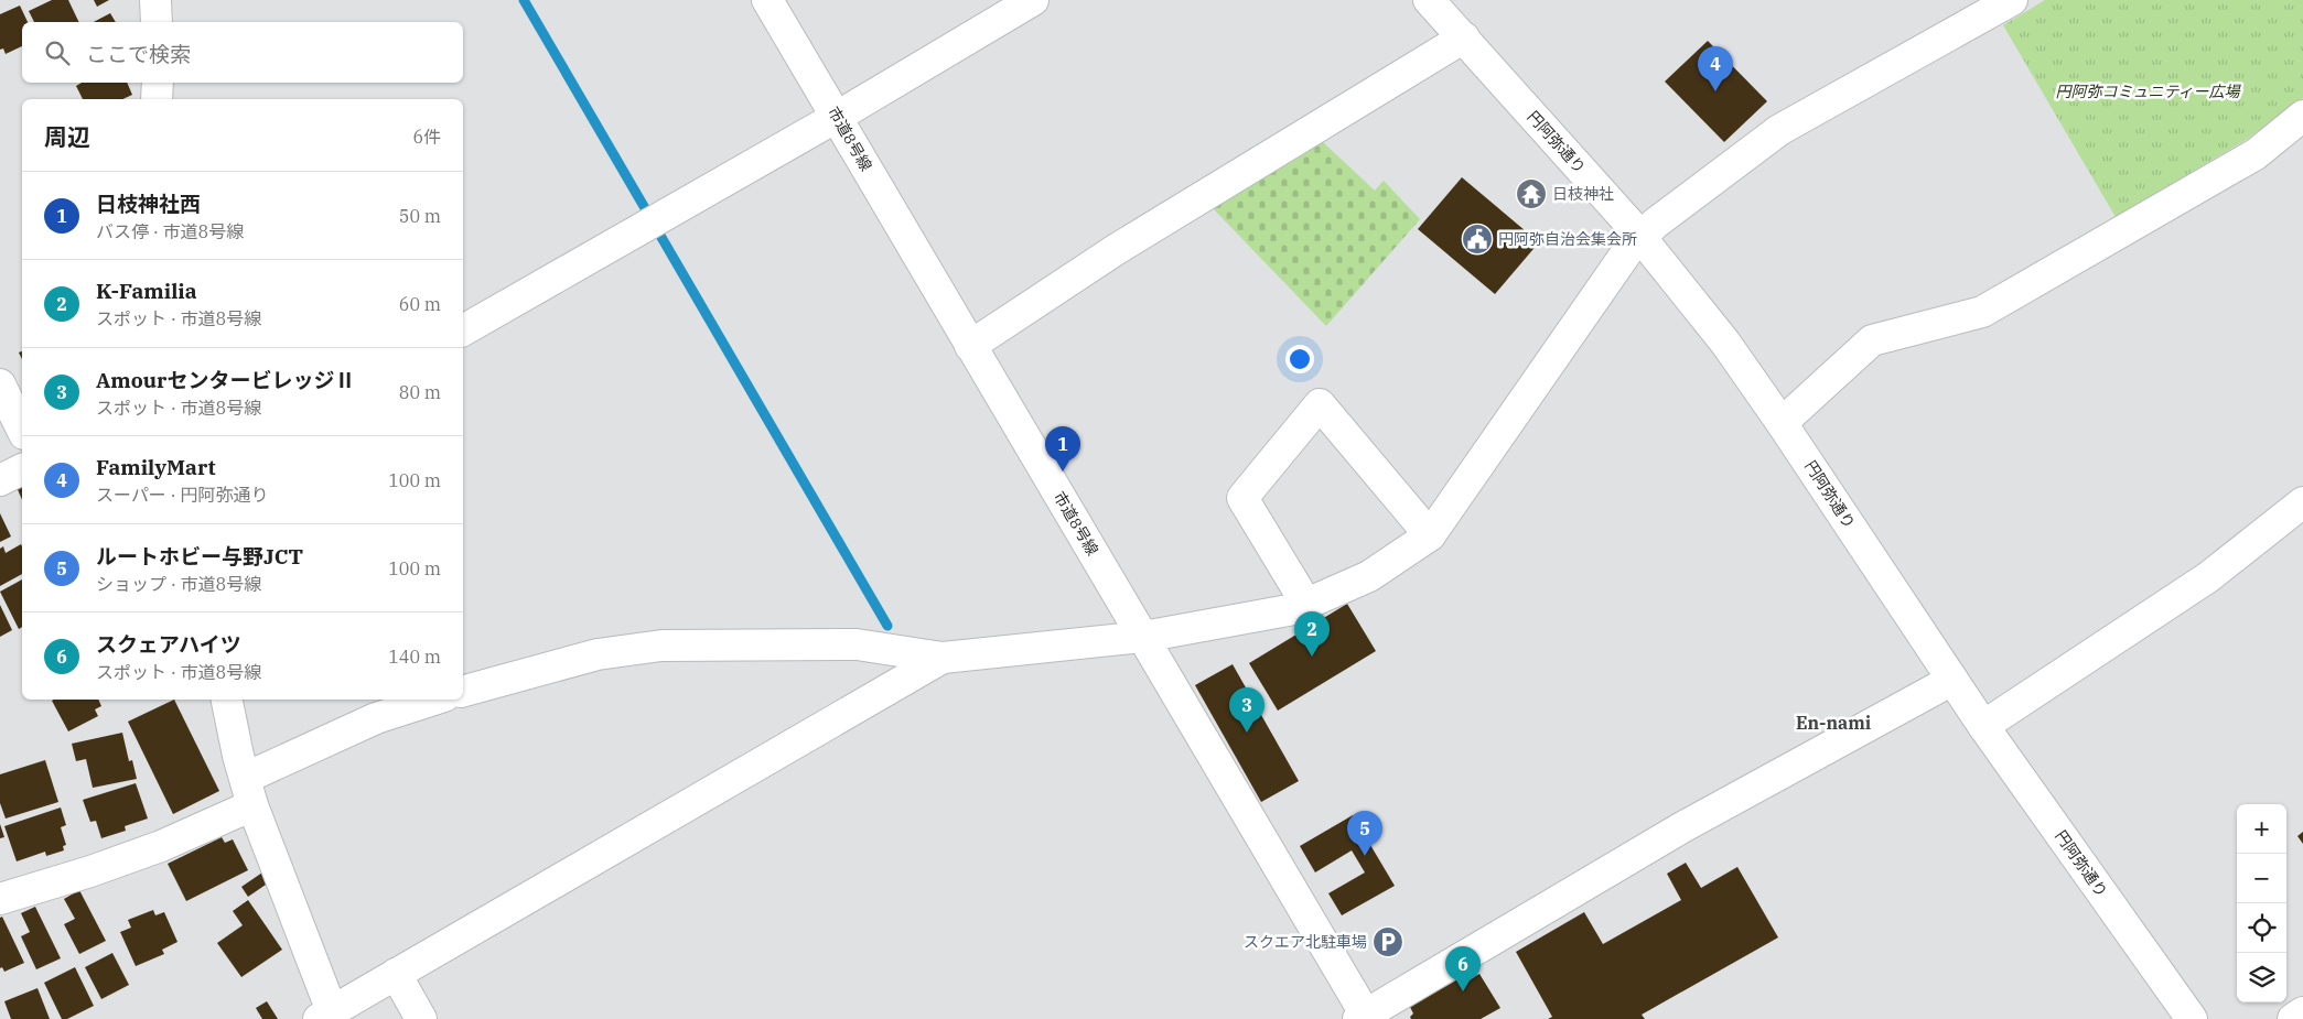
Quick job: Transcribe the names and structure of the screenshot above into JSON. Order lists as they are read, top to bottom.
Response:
{
  "streets": {
    "street": ["市道8号線", "円阿弥通り"]
  },
  "districts": ["En-nami"],
  "parks": ["円阿弥コミュニティー広場"],
  "places": {
    "temple": ["日枝神社"],
    "public building": ["円阿弥自治会集会所"],
    "parking": ["スクエア北駐車場"]
  },
  "page": {
    "search": "ここで検索",
    "pins": [
      "4",
      "1",
      "2",
      "3",
      "5",
      "6"
    ],
    "heading": ["周辺", "6件"],
    "list": [
      {
        "mark": "1",
        "name": "日枝神社西",
        "note": "バス停 · 市道8号線",
        "value": "50 m"
      },
      {
        "mark": "2",
        "name": "K-Familia",
        "note": "スポット · 市道8号線",
        "value": "60 m"
      },
      {
        "mark": "3",
        "name": "AmourセンタービレッジⅡ",
        "note": "スポット · 市道8号線",
        "value": "80 m"
      },
      {
        "mark": "4",
        "name": "FamilyMart",
        "note": "スーパー · 円阿弥通り",
        "value": "100 m"
      },
      {
        "mark": "5",
        "name": "ルートホビー与野JCT",
        "note": "ショップ · 市道8号線",
        "value": "100 m"
      },
      {
        "mark": "6",
        "name": "スクェアハイツ",
        "note": "スポット · 市道8号線",
        "value": "140 m"
      }
    ],
    "map_buttons": ["+", "−"]
  }
}
